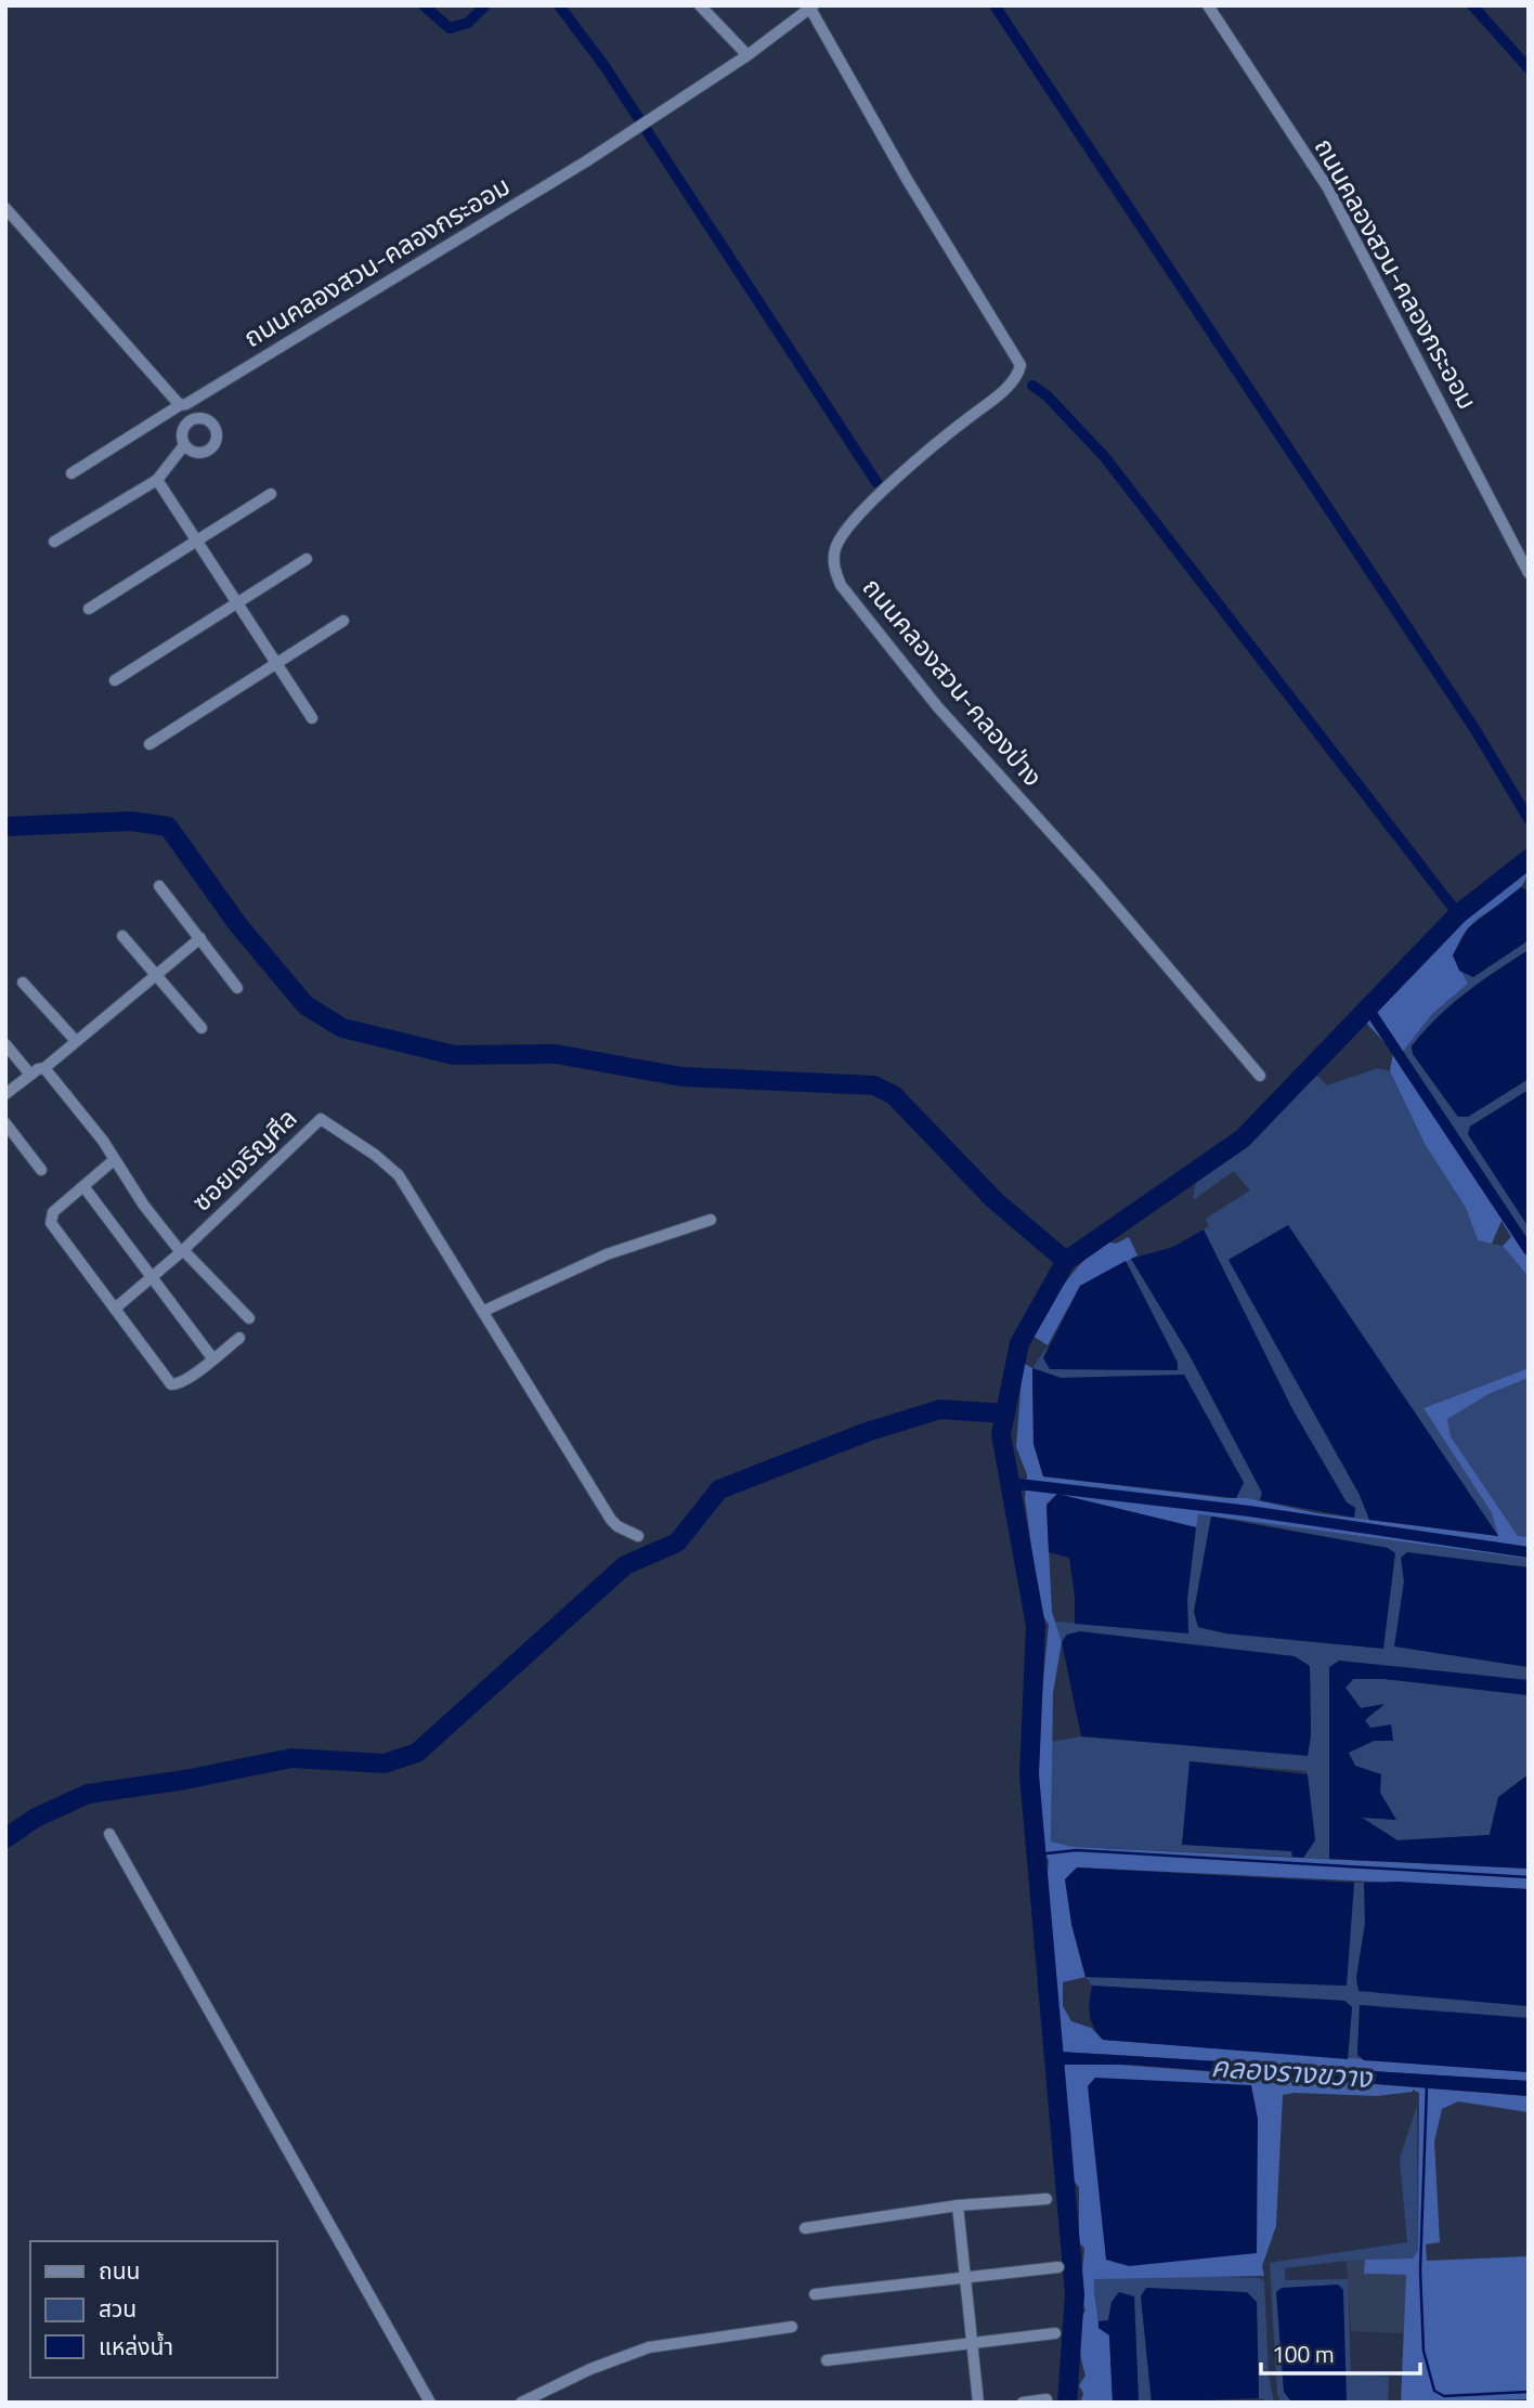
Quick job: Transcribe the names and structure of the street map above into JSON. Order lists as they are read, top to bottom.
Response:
{
  "streets": {
    "street": ["ถนนคลองสวน-คลองกระออม", "ถนนคลองสวน-คลองป่าง", "ซอยเจริญศีล"]
  },
  "crossings": [
    ["ถนนคลองสวน-คลองกระออม", "ถนนคลองสวน-คลองป่าง"]
  ],
  "water": ["คลองรางขวาง"],
  "legend": ["ถนน", "สวน", "แหล่งน้ำ"],
  "scale_bar": "100 m"
}
